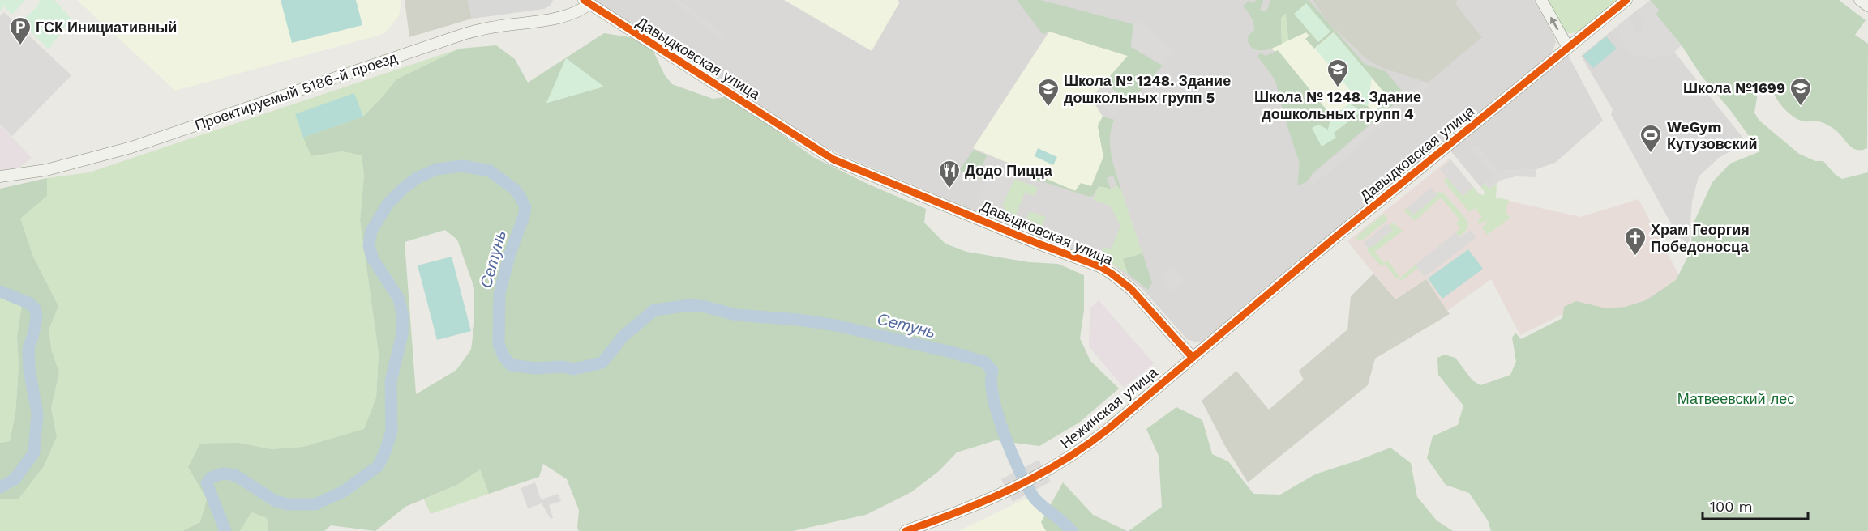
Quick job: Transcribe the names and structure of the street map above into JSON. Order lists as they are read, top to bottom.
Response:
{
  "streets": {
    "street": ["Давыдковская улица", "Проектируемый 5186-й проезд", "Нежинская улица"]
  },
  "crossings": [
    ["Давыдковская улица", "Проектируемый 5186-й проезд"],
    ["Давыдковская улица", "Нежинская улица"]
  ],
  "water": ["Сетунь"],
  "parks": ["Матвеевский лес"],
  "places": {
    "parking": ["ГСК Инициативный"],
    "school or university": ["Школа № 1248. Здание дошкольных групп 4", "Школа №1699", "Школа № 1248. Здание дошкольных групп 5"],
    "sports": ["WeGym Кутузовский"],
    "restaurant": ["Додо Пицца"],
    "church": ["Храм Георгия Победоносца"]
  },
  "scale_bar": "100 m"
}
